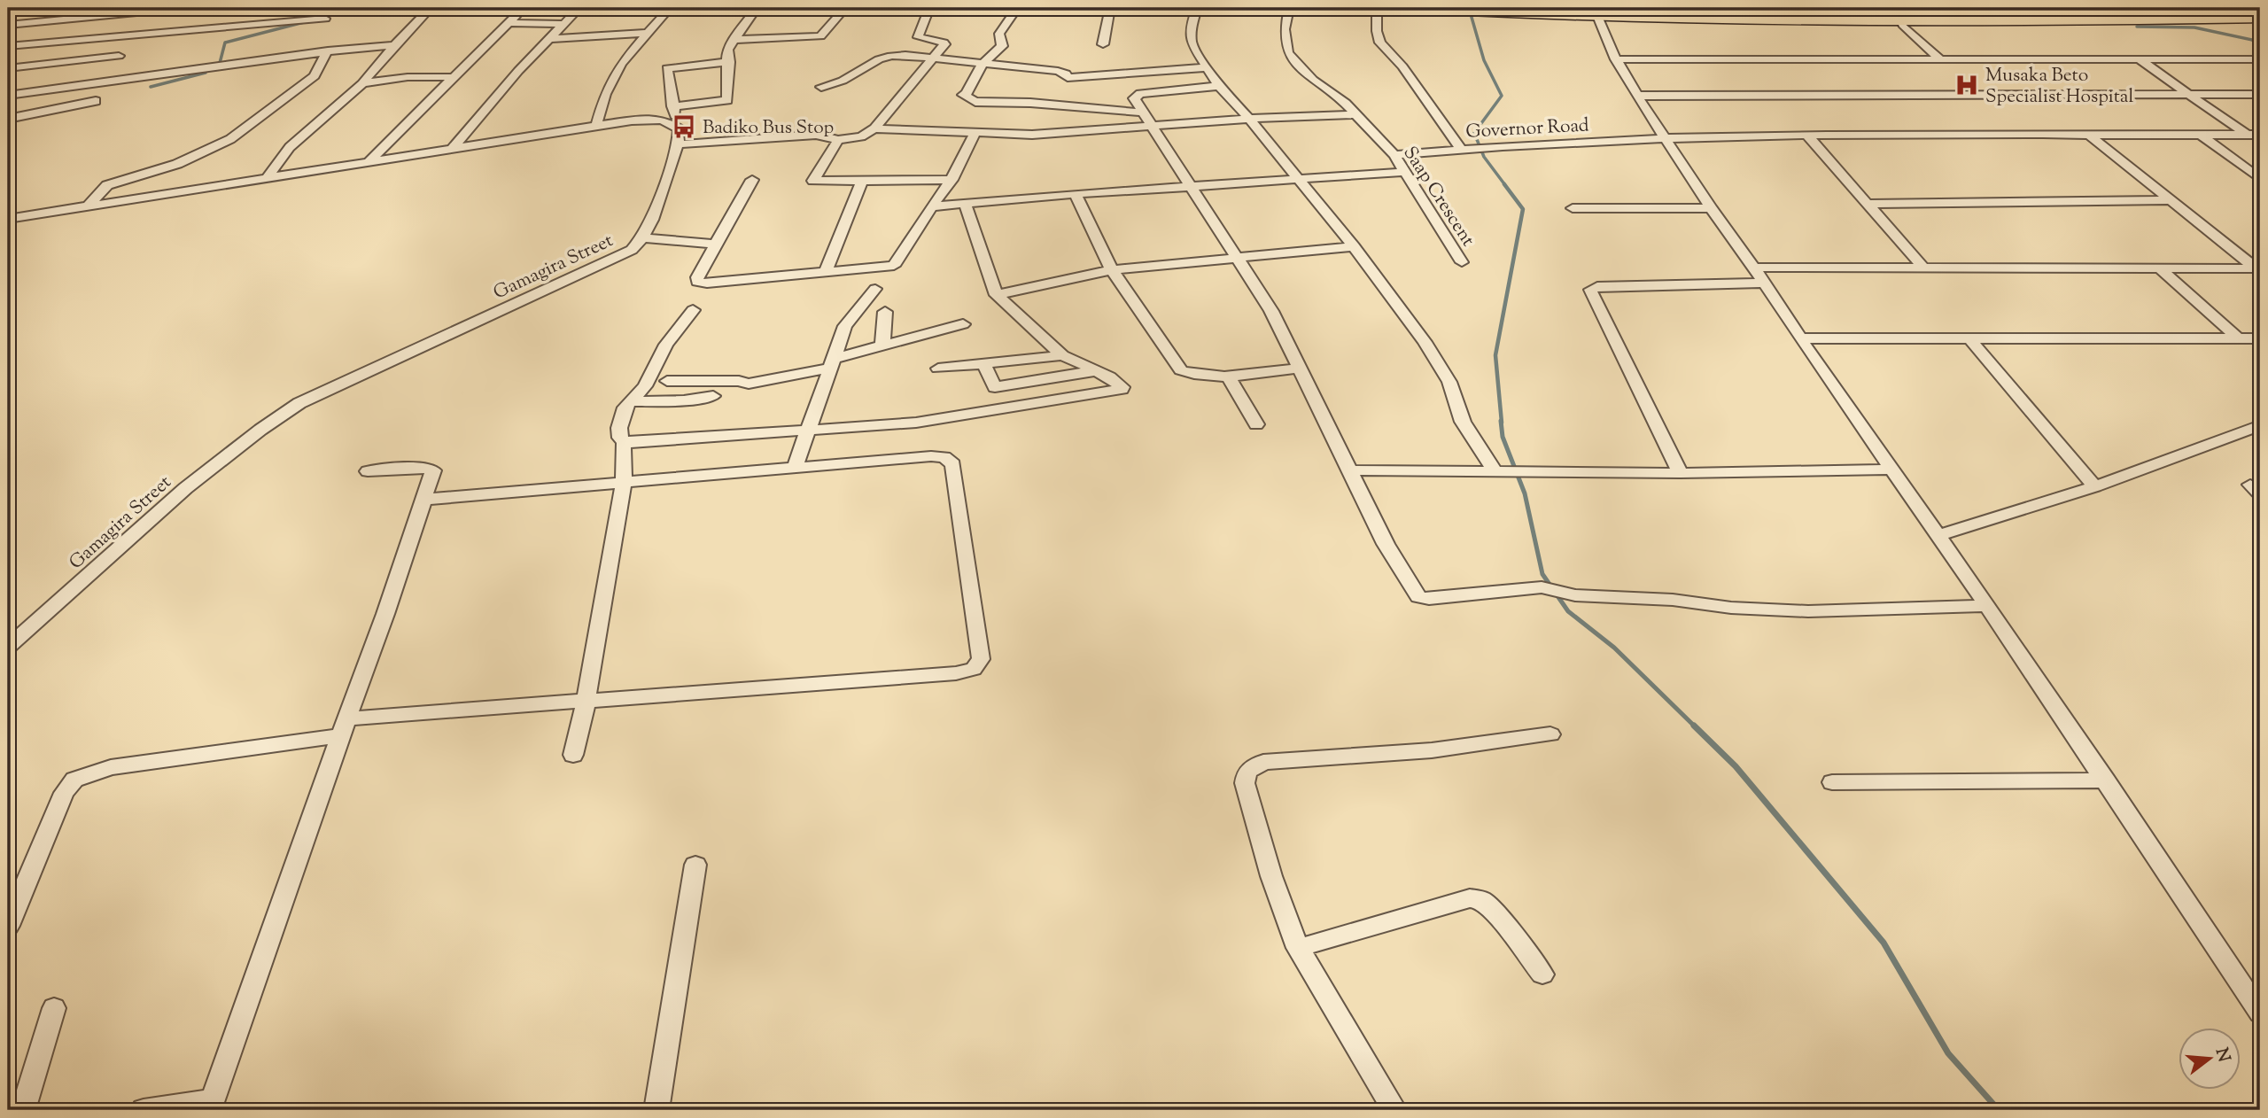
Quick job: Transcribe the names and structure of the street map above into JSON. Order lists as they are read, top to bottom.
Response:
{
  "streets": {
    "street": ["Governor Road", "Saap Crescent", "Gamagira Street"]
  },
  "crossings": [
    ["Governor Road", "Saap Crescent"]
  ],
  "places": {
    "hospital": ["Musaka Beto Specialist Hospital"],
    "bus stop": ["Badiko Bus Stop"]
  },
  "north": "right"
}
